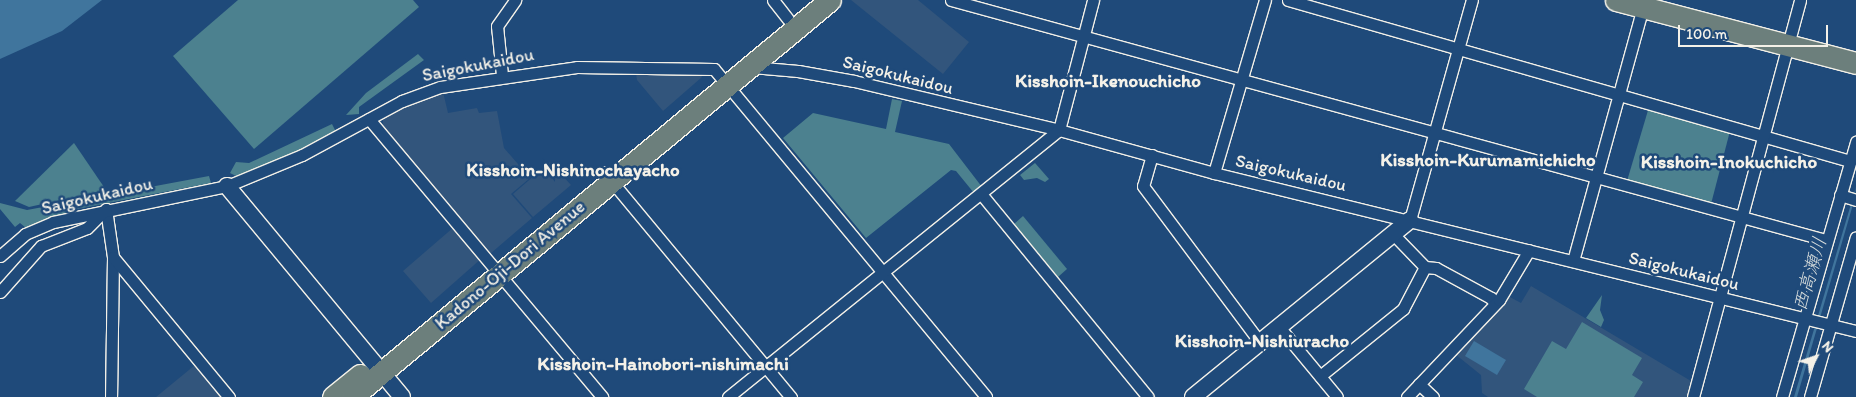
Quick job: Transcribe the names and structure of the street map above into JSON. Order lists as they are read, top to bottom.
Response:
{
  "streets": {
    "highway": ["Kadono-Oji-Dori Avenue"],
    "street": ["Saigokukaidou"]
  },
  "crossings": [
    ["Saigokukaidou", "Kadono-Oji-Dori Avenue"]
  ],
  "districts": [
    "Kisshoin-Ikenouchicho",
    "Kisshoin-Kurumamichicho",
    "Kisshoin-Inokuchicho",
    "Kisshoin-Nishinochayacho",
    "Kisshoin-Nishiuracho",
    "Kisshoin-Hainobori-nishimachi"
  ],
  "water": ["西高瀬川"],
  "scale_bar": "100 m",
  "north": "top right"
}
